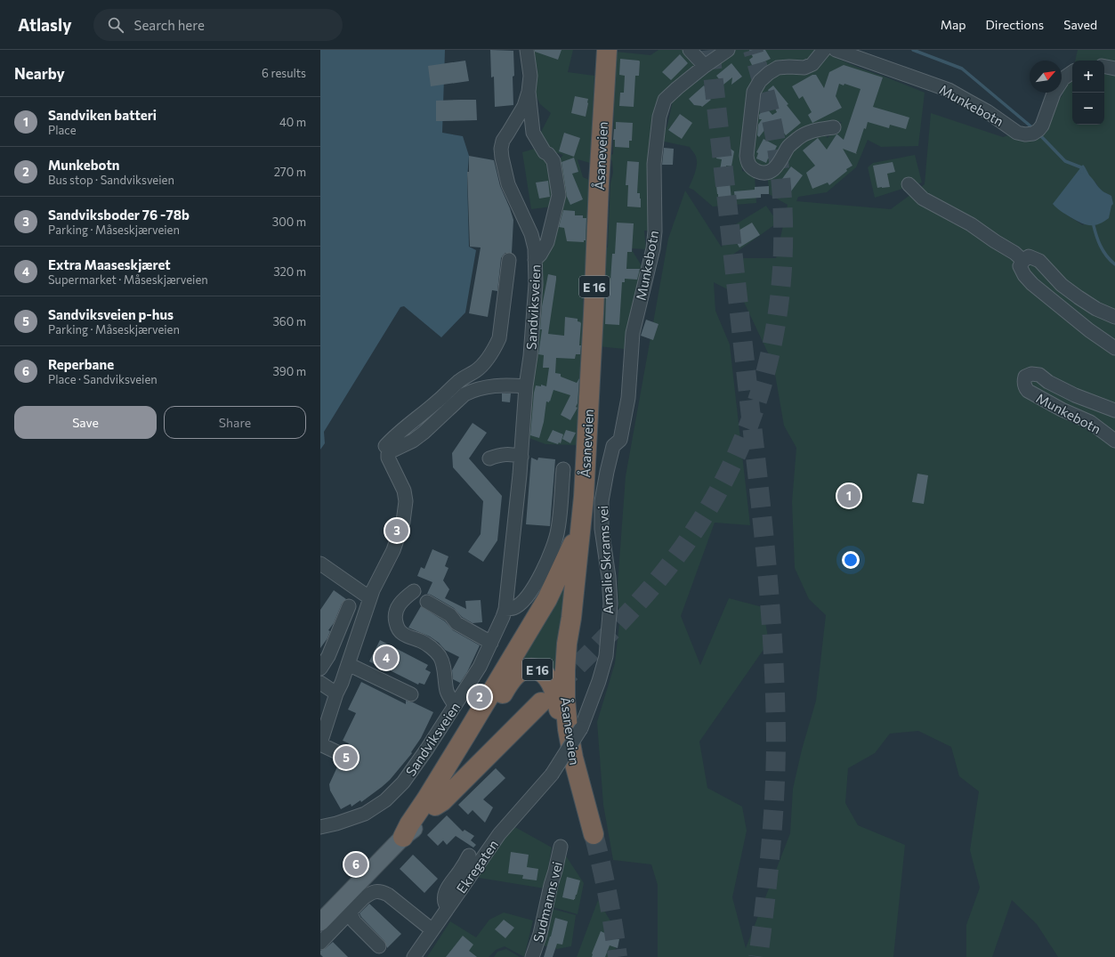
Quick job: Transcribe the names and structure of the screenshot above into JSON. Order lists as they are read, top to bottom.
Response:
{
  "streets": {
    "highway": ["Åsaneveien", "E 16"],
    "street": [
      "Munkebotn",
      "Sandviksveien",
      "Amalie Skrams vei",
      "Ekregaten",
      "Sudmanns vei"
    ]
  },
  "crossings": [
    ["Munkebotn", "Amalie Skrams vei"],
    ["Åsaneveien", "E 16"],
    ["Amalie Skrams vei", "Ekregaten"]
  ],
  "north": "top right",
  "page": {
    "header": "Atlasly",
    "search": "Search here",
    "nav": ["Map", "Directions", "Saved"],
    "heading": ["Nearby", "6 results"],
    "map_buttons": ["+", "−"],
    "list": [
      {
        "mark": "1",
        "name": "Sandviken batteri",
        "note": "Place",
        "value": "40 m"
      },
      {
        "mark": "2",
        "name": "Munkebotn",
        "note": "Bus stop · Sandviksveien",
        "value": "270 m"
      },
      {
        "mark": "3",
        "name": "Sandviksboder 76 -78b",
        "note": "Parking · Måseskjærveien",
        "value": "300 m"
      },
      {
        "mark": "4",
        "name": "Extra Maaseskjæret",
        "note": "Supermarket · Måseskjærveien",
        "value": "320 m"
      },
      {
        "mark": "5",
        "name": "Sandviksveien p-hus",
        "note": "Parking · Måseskjærveien",
        "value": "360 m"
      },
      {
        "mark": "6",
        "name": "Reperbane",
        "note": "Place · Sandviksveien",
        "value": "390 m"
      }
    ],
    "buttons": ["Save", "Share"],
    "pins": [
      "1",
      "3",
      "4",
      "2",
      "5",
      "6"
    ]
  }
}
